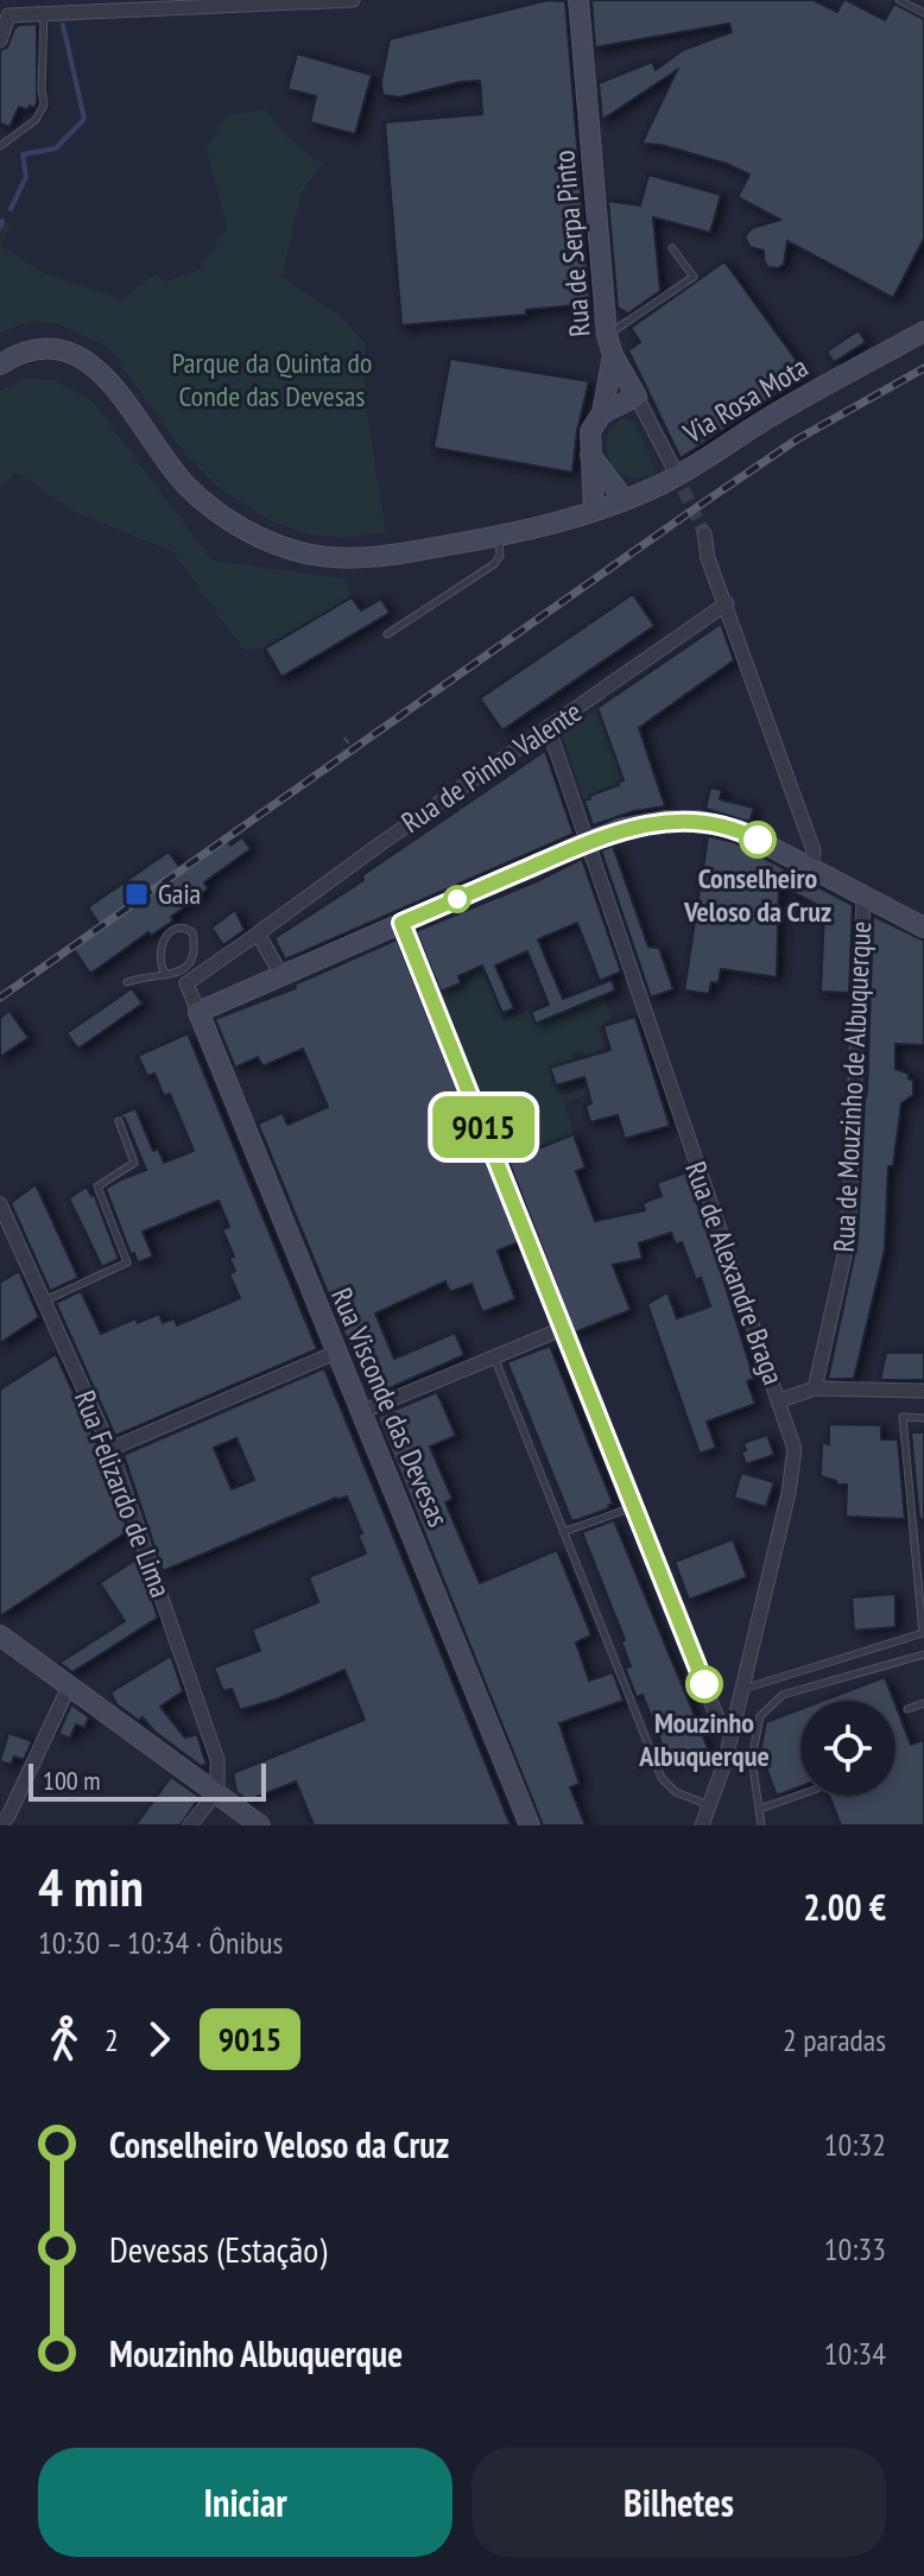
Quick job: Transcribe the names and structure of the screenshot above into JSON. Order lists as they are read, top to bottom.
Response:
{
  "streets": {
    "main road": ["Rua de Serpa Pinto", "Via Rosa Mota", "Rua Visconde das Devesas"],
    "street": [
      "Rua de Pinho Valente",
      "Rua de Mouzinho de Albuquerque",
      "Rua de Alexandre Braga",
      "Rua Felizardo de Lima"
    ]
  },
  "crossings": [
    ["Rua de Pinho Valente", "Rua de Alexandre Braga"]
  ],
  "parks": ["Parque da Quinta do Conde das Devesas"],
  "places": {
    "other": ["Conselheiro Veloso da Cruz", "Mouzinho Albuquerque"],
    "transit": ["Gaia"]
  },
  "lines": ["bus line 9015"],
  "scale_bar": "100 m",
  "page": {
    "on_map": "9015",
    "scale": "100 m",
    "heading": ["4 min", "10:30 – 10:34 · Ônibus", "2.00 €"],
    "legs": ["2", "9015", "2 paradas"],
    "list": [
      {
        "name": "Conselheiro Veloso da Cruz",
        "value": "10:32"
      },
      {
        "name": "Devesas (Estação)",
        "value": "10:33"
      },
      {
        "name": "Mouzinho Albuquerque",
        "value": "10:34"
      }
    ],
    "buttons": ["Iniciar", "Bilhetes"]
  }
}
